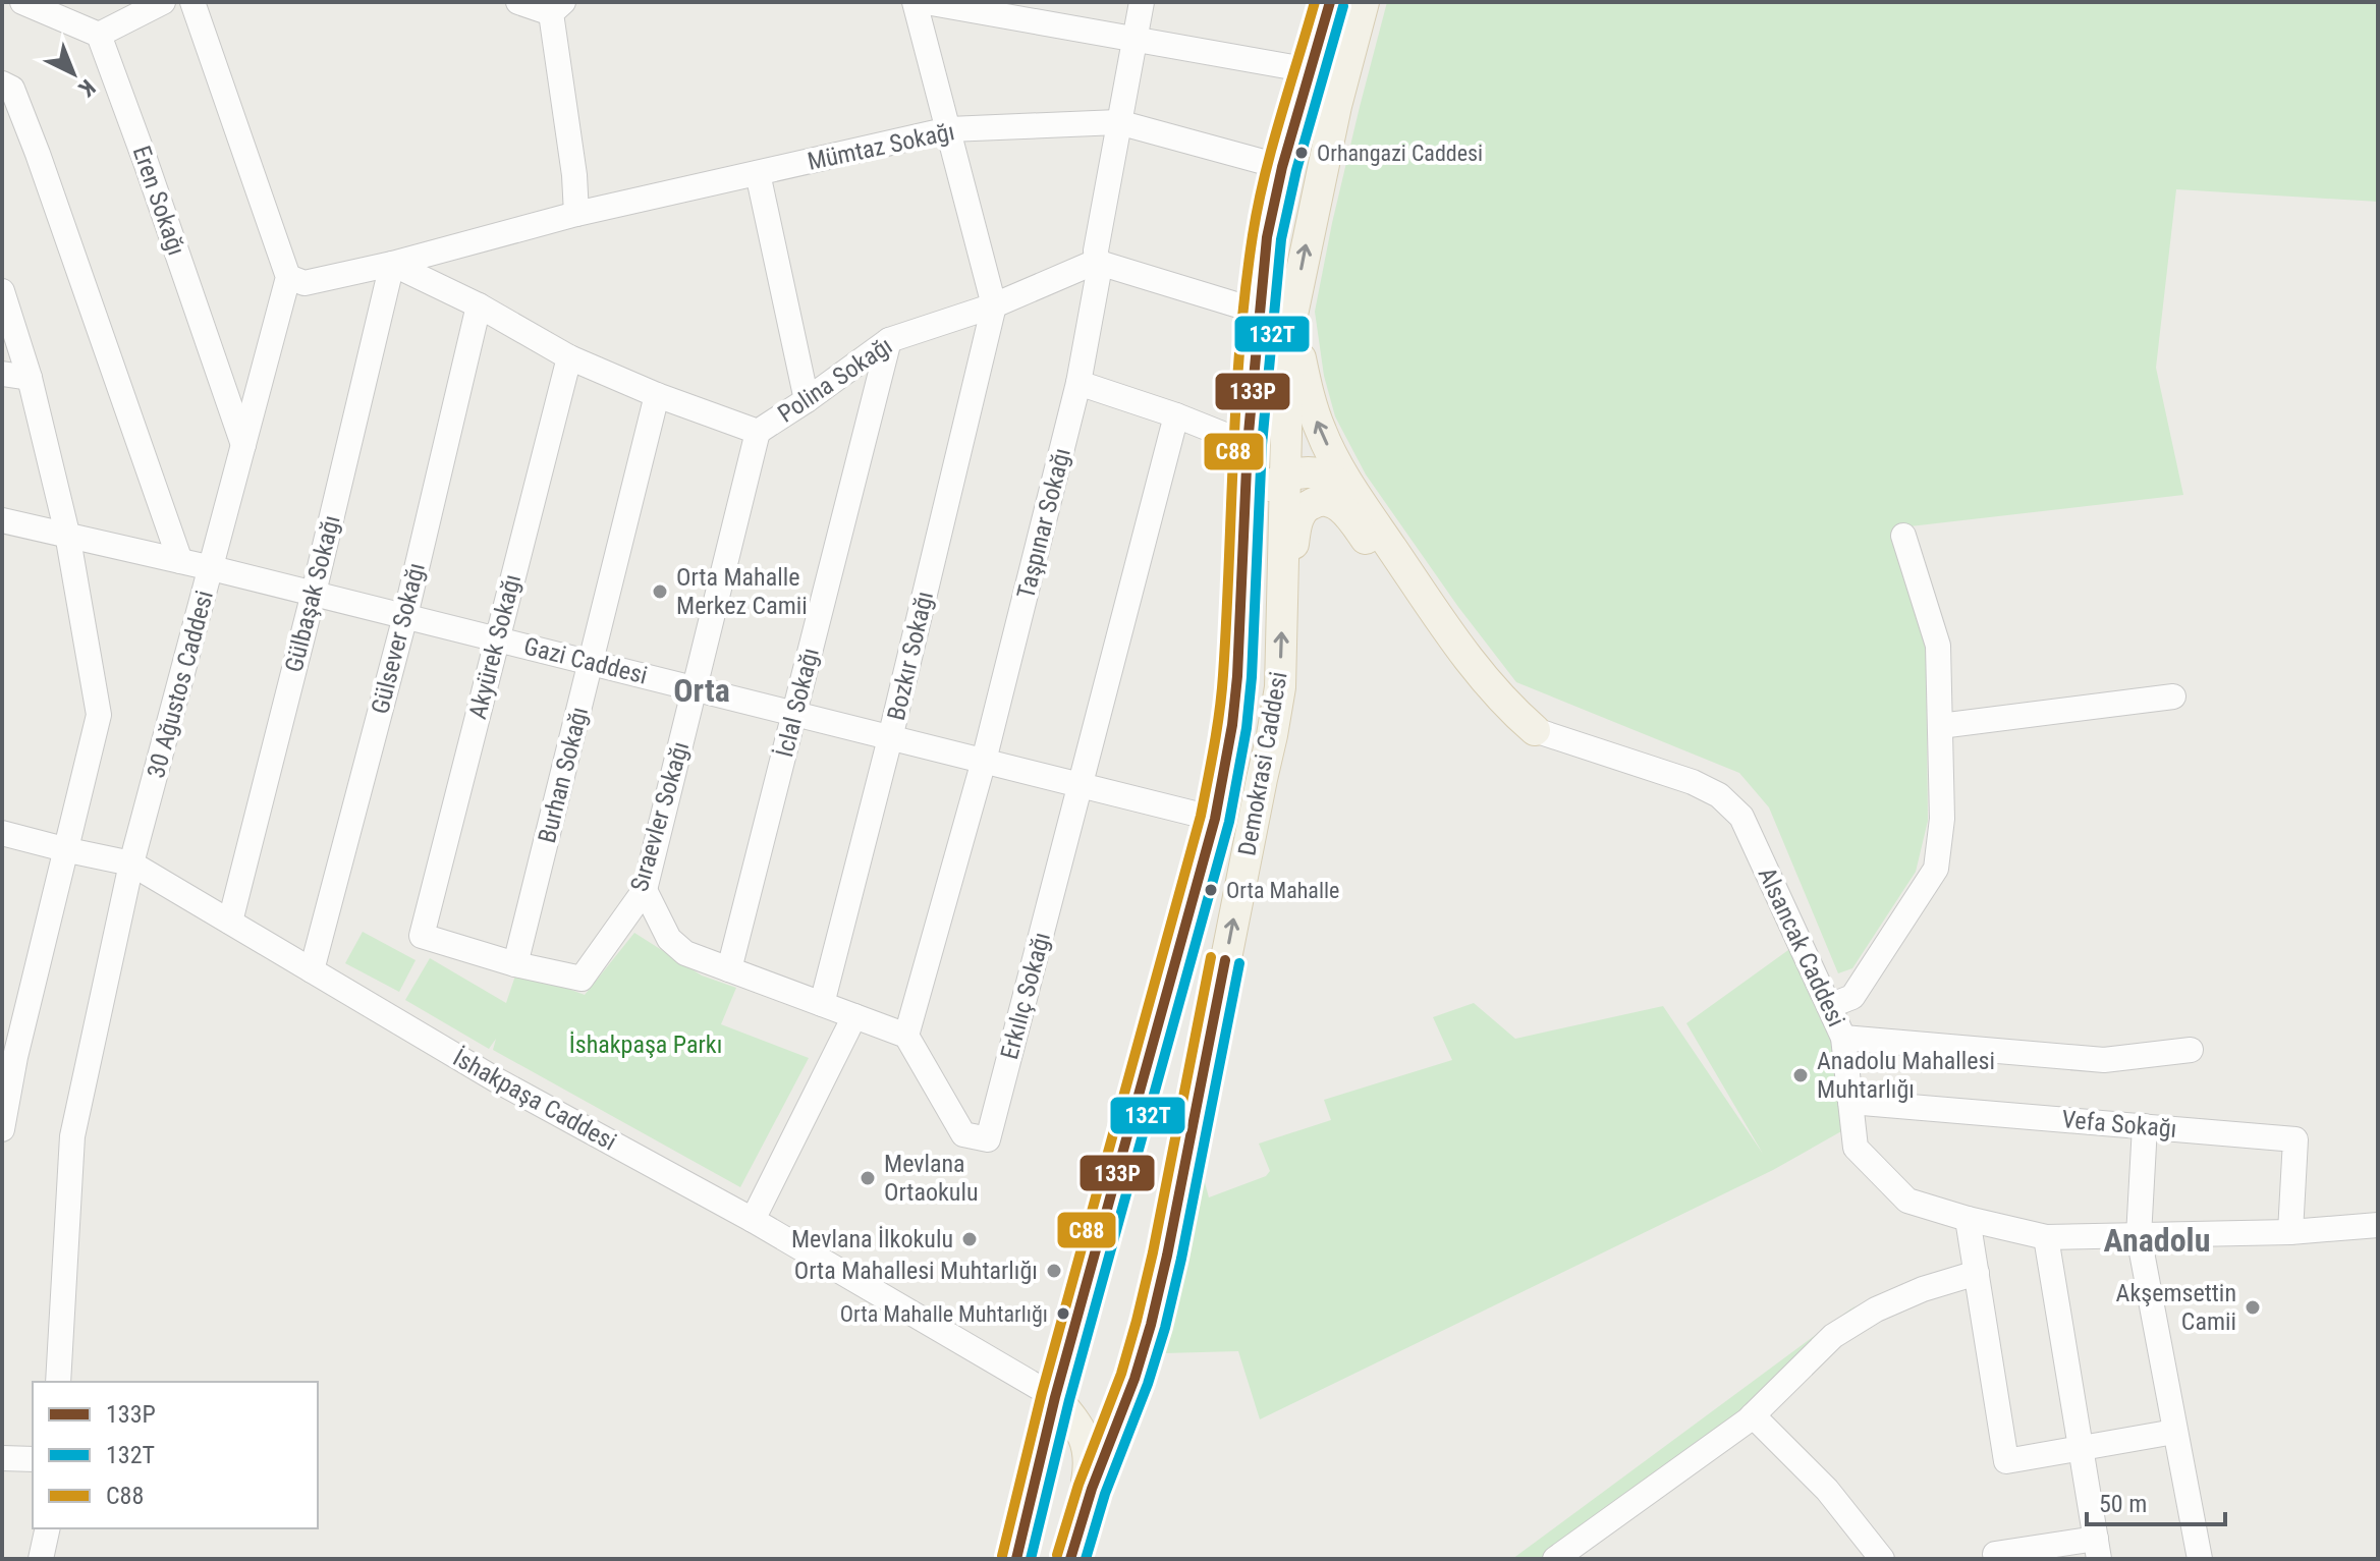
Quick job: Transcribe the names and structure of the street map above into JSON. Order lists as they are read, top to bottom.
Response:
{
  "streets": {
    "main road": ["Demokrasi Caddesi"],
    "street": [
      "Mümtaz Sokağı",
      "Eren Sokağı",
      "Polina Sokağı",
      "Taşpınar Sokağı",
      "Gülbaşak Sokağı",
      "Gülsever Sokağı",
      "Akyürek Sokağı",
      "Bozkır Sokağı",
      "Gazi Caddesi",
      "30 Ağustos Caddesi",
      "İclal Sokağı",
      "Burhan Sokağı",
      "Sıraevler Sokağı",
      "Alsancak Caddesi",
      "Erkılıç Sokağı",
      "İshakpaşa Caddesi",
      "Vefa Sokağı"
    ]
  },
  "crossings": [
    ["Mümtaz Sokağı", "Polina Sokağı"],
    ["Mümtaz Sokağı", "Taşpınar Sokağı"],
    ["Mümtaz Sokağı", "Gülbaşak Sokağı"],
    ["Mümtaz Sokağı", "Demokrasi Caddesi"],
    ["Eren Sokağı", "30 Ağustos Caddesi"],
    ["Polina Sokağı", "Taşpınar Sokağı"],
    ["Polina Sokağı", "Gülbaşak Sokağı"],
    ["Polina Sokağı", "Gülsever Sokağı"],
    ["Polina Sokağı", "Akyürek Sokağı"],
    ["Polina Sokağı", "Bozkır Sokağı"],
    ["Polina Sokağı", "İclal Sokağı"],
    ["Polina Sokağı", "Burhan Sokağı"],
    ["Polina Sokağı", "Sıraevler Sokağı"],
    ["Taşpınar Sokağı", "Gazi Caddesi"],
    ["Taşpınar Sokağı", "Erkılıç Sokağı"],
    ["Gülbaşak Sokağı", "Gazi Caddesi"],
    ["Gülbaşak Sokağı", "İshakpaşa Caddesi"],
    ["Gülsever Sokağı", "Gazi Caddesi"],
    ["Gülsever Sokağı", "İshakpaşa Caddesi"],
    ["Akyürek Sokağı", "Gazi Caddesi"],
    ["Akyürek Sokağı", "Sıraevler Sokağı"],
    ["Bozkır Sokağı", "Gazi Caddesi"],
    ["Gazi Caddesi", "30 Ağustos Caddesi"],
    ["Gazi Caddesi", "İclal Sokağı"],
    ["Gazi Caddesi", "Demokrasi Caddesi"],
    ["Gazi Caddesi", "Burhan Sokağı"],
    ["Gazi Caddesi", "Sıraevler Sokağı"],
    ["Gazi Caddesi", "Erkılıç Sokağı"],
    ["30 Ağustos Caddesi", "İshakpaşa Caddesi"],
    ["Demokrasi Caddesi", "İshakpaşa Caddesi"],
    ["Burhan Sokağı", "Sıraevler Sokağı"],
    ["Alsancak Caddesi", "Vefa Sokağı"]
  ],
  "districts": ["Orta", "Anadolu"],
  "parks": ["İshakpaşa Parkı"],
  "places": [
    "Orhangazi Caddesi",
    "Orta Mahalle Merkez Camii",
    "Orta Mahalle",
    "Anadolu Mahallesi Muhtarlığı",
    "Mevlana Ortaokulu",
    "Mevlana İlkokulu",
    "Orta Mahallesi Muhtarlığı",
    "Akşemsettin Camii",
    "Orta Mahalle Muhtarlığı"
  ],
  "lines": ["transit line 133P", "transit line C88", "transit line 132T"],
  "legend": ["133P", "132T", "C88"],
  "scale_bar": "50 m",
  "north": "bottom right"
}
